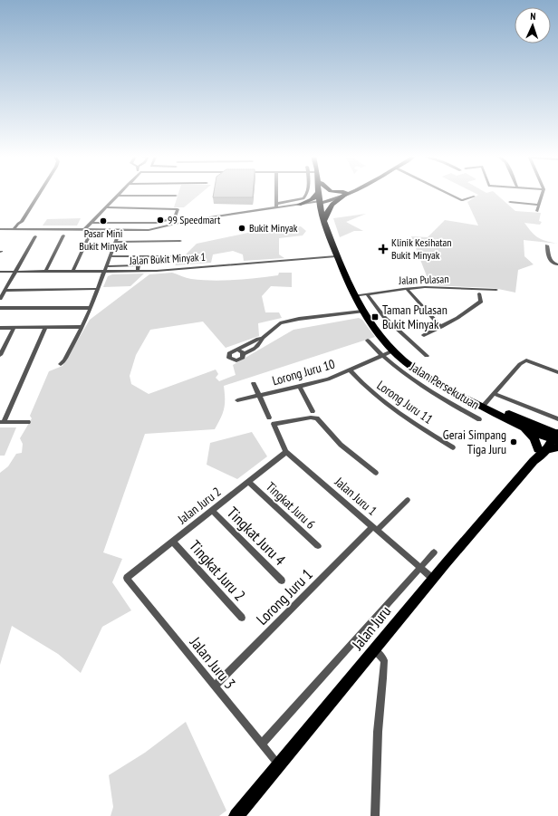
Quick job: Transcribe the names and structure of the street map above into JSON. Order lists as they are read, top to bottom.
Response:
{
  "streets": {
    "main road": ["Jalan Juru"],
    "street": [
      "Jalan Bukit Minyak 1",
      "Jalan Pulasan",
      "Lorong Juru 10",
      "Jalan Persekutuan",
      "Lorong Juru 11",
      "Jalan Juru 1",
      "Jalan Juru 2",
      "Tingkat Juru 6",
      "Tingkat Juru 4",
      "Tingkat Juru 2",
      "Lorong Juru 1",
      "Jalan Juru 3"
    ]
  },
  "crossings": [
    ["Lorong Juru 10", "Jalan Persekutuan"],
    ["Lorong Juru 10", "Lorong Juru 11"],
    ["Jalan Juru 1", "Jalan Juru 2"],
    ["Jalan Juru 1", "Lorong Juru 1"],
    ["Jalan Juru 1", "Jalan Juru"],
    ["Jalan Juru 2", "Tingkat Juru 6"],
    ["Jalan Juru 2", "Tingkat Juru 4"],
    ["Jalan Juru 2", "Tingkat Juru 2"],
    ["Jalan Juru 2", "Jalan Juru 3"],
    ["Lorong Juru 1", "Jalan Juru 3"],
    ["Jalan Juru", "Jalan Juru 3"]
  ],
  "places": {
    "other": [
      "99 Speedmart",
      "Pasar Mini Bukit Minyak",
      "Bukit Minyak",
      "Gerai Simpang Tiga Juru"
    ],
    "health": ["Klinik Kesihatan Bukit Minyak"],
    "transit": ["Taman Pulasan Bukit Minyak"]
  },
  "north": "top"
}
